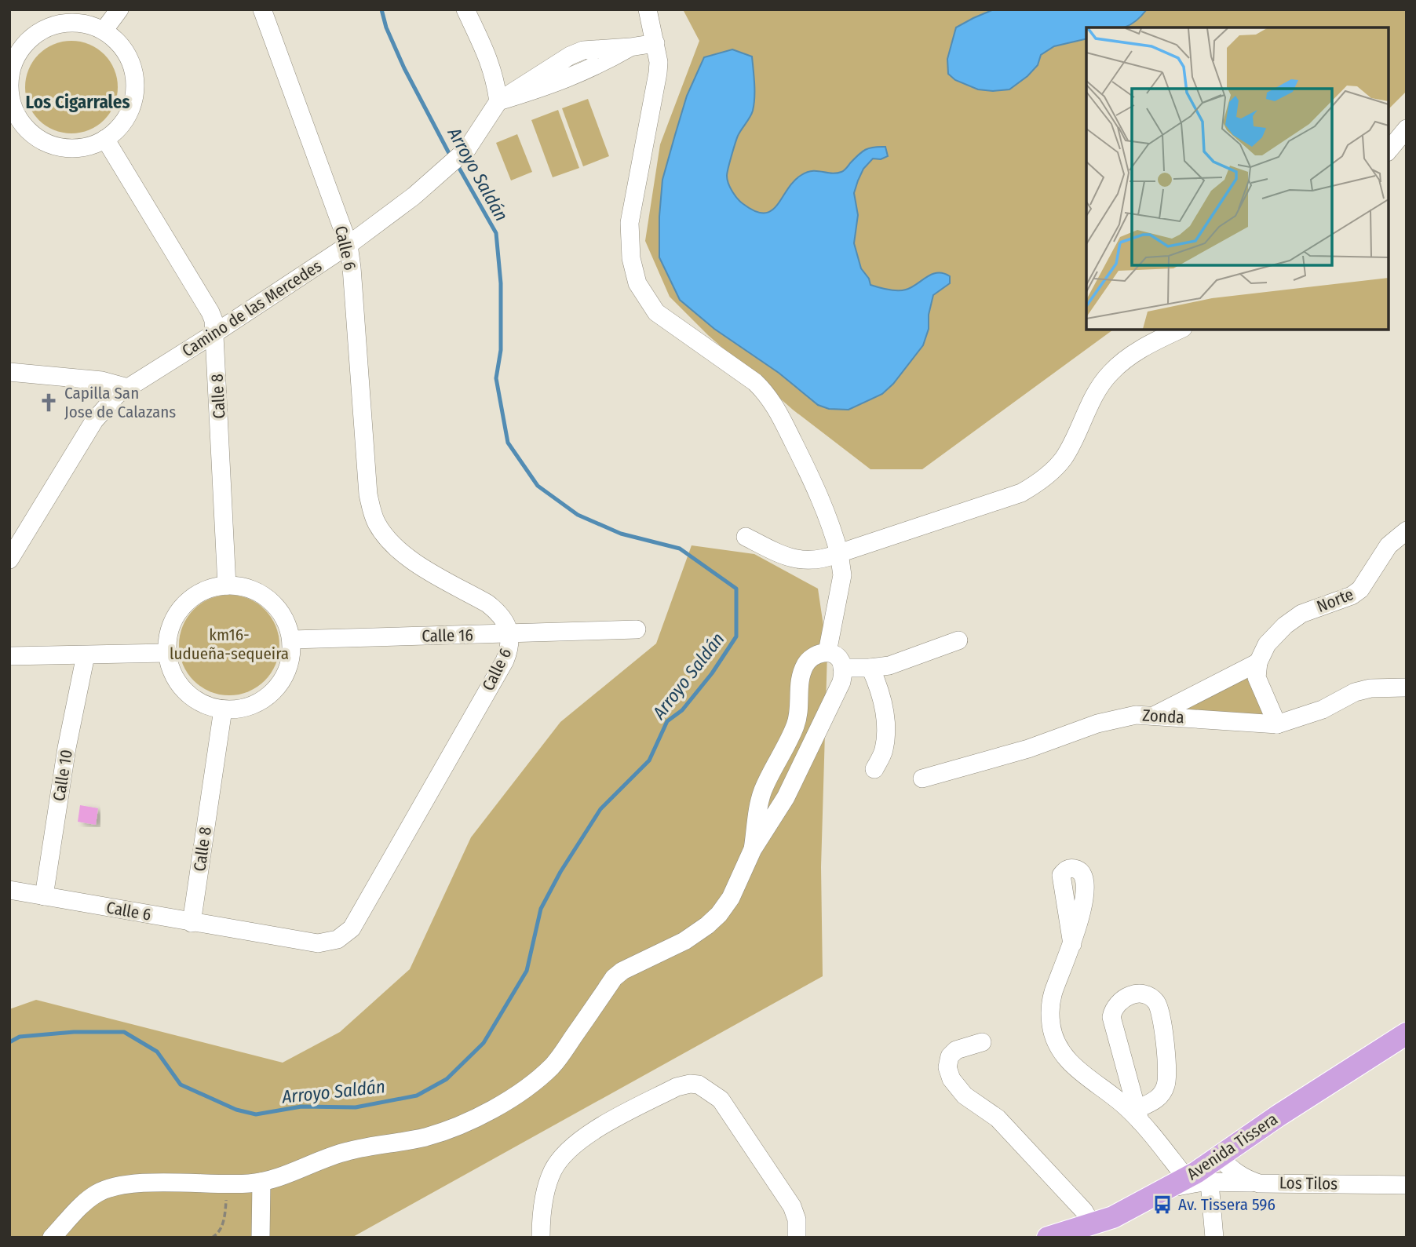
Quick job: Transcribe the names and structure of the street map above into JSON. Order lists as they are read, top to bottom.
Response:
{
  "streets": {
    "main road": ["Avenida Tissera"],
    "street": [
      "Calle 6",
      "Camino de las Mercedes",
      "Calle 8",
      "Norte",
      "Calle 16",
      "Zonda",
      "Calle 10",
      "Los Tilos"
    ]
  },
  "crossings": [
    ["Calle 6", "Camino de las Mercedes"],
    ["Calle 6", "Calle 8"],
    ["Calle 6", "Calle 16"],
    ["Calle 6", "Calle 10"],
    ["Camino de las Mercedes", "Calle 8"],
    ["Calle 8", "Calle 16"],
    ["Avenida Tissera", "Los Tilos"]
  ],
  "districts": ["Los Cigarrales"],
  "water": ["Arroyo Saldán"],
  "parks": ["km16- ludueña-sequeira"],
  "places": {
    "church": ["Capilla San Jose de Calazans"],
    "bus stop": ["Av. Tissera 596"]
  }
}
